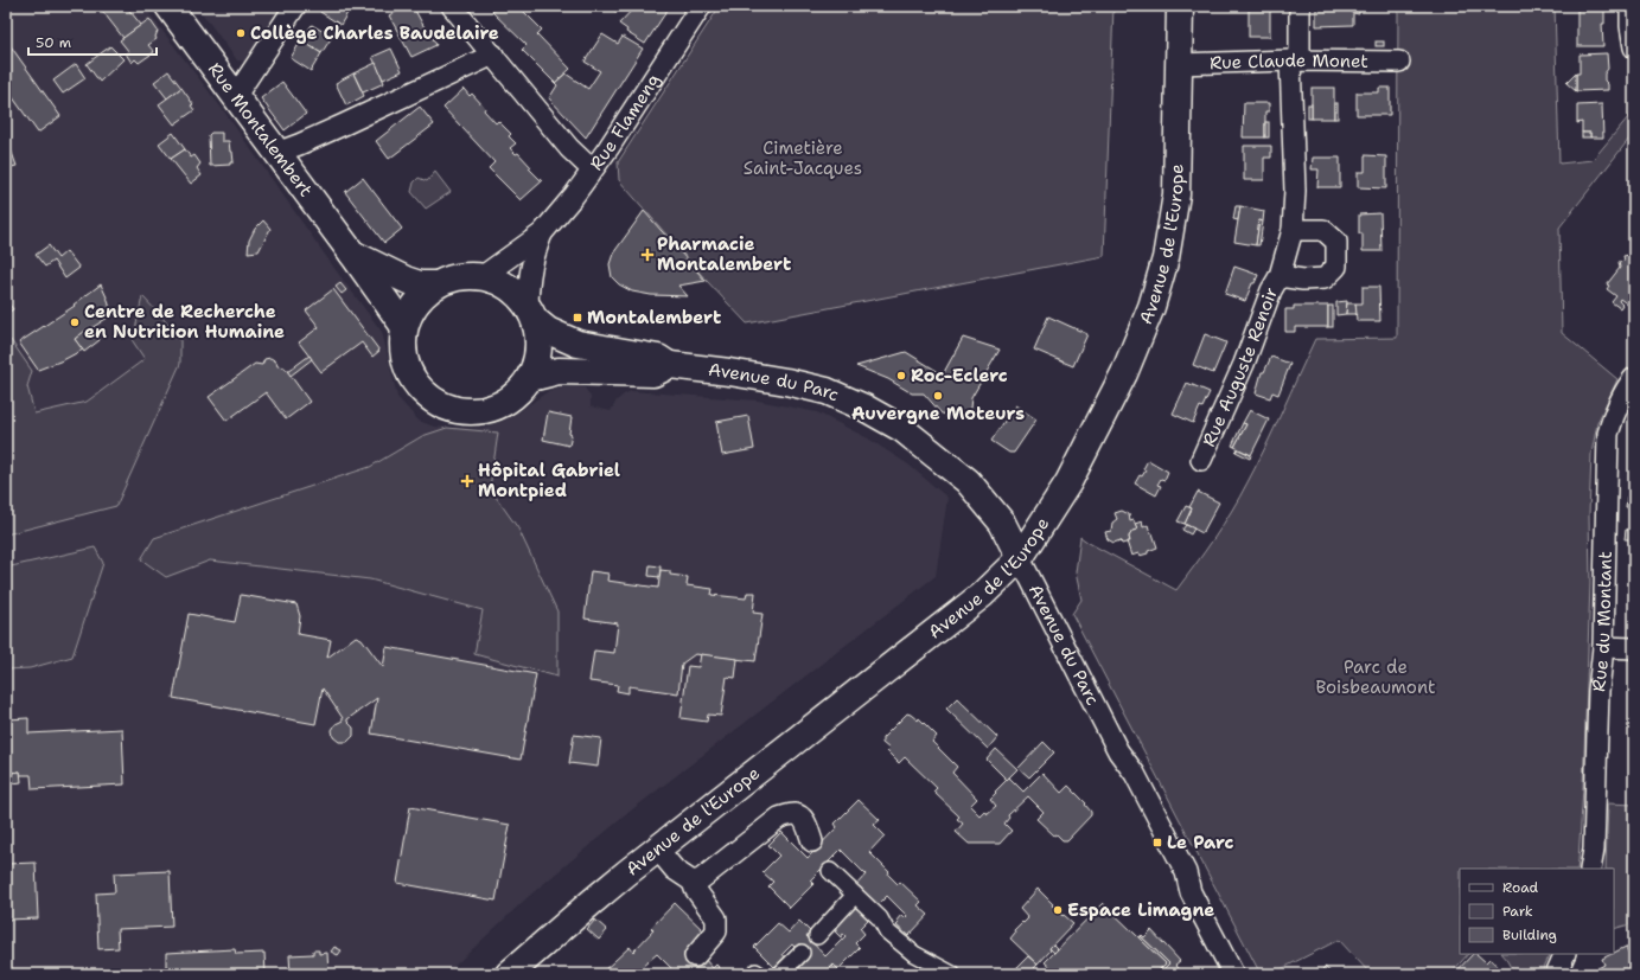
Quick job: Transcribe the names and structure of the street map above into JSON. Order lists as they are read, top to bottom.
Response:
{
  "streets": {
    "main road": ["Rue Montalembert", "Avenue de l'Europe", "Avenue du Parc"],
    "street": [
      "Rue Claude Monet",
      "Rue Flameng",
      "Rue Auguste Renoir",
      "Rue du Montant"
    ]
  },
  "crossings": [
    ["Rue Claude Monet", "Avenue de l'Europe"],
    ["Rue Claude Monet", "Rue Auguste Renoir"],
    ["Rue Flameng", "Rue Montalembert"],
    ["Rue Flameng", "Avenue du Parc"],
    ["Rue Montalembert", "Avenue du Parc"],
    ["Avenue de l'Europe", "Avenue du Parc"]
  ],
  "parks": ["Cimetière Saint-Jacques", "Parc de Boisbeaumont"],
  "places": {
    "other": [
      "Collège Charles Baudelaire",
      "Centre de Recherche en Nutrition Humaine",
      "Roc-Eclerc",
      "Auvergne Moteurs",
      "Espace Limagne"
    ],
    "health": ["Pharmacie Montalembert", "Hôpital Gabriel Montpied"],
    "transit": ["Montalembert", "Le Parc"]
  },
  "legend": ["Road", "Park", "Building"],
  "scale_bar": "50 m"
}
